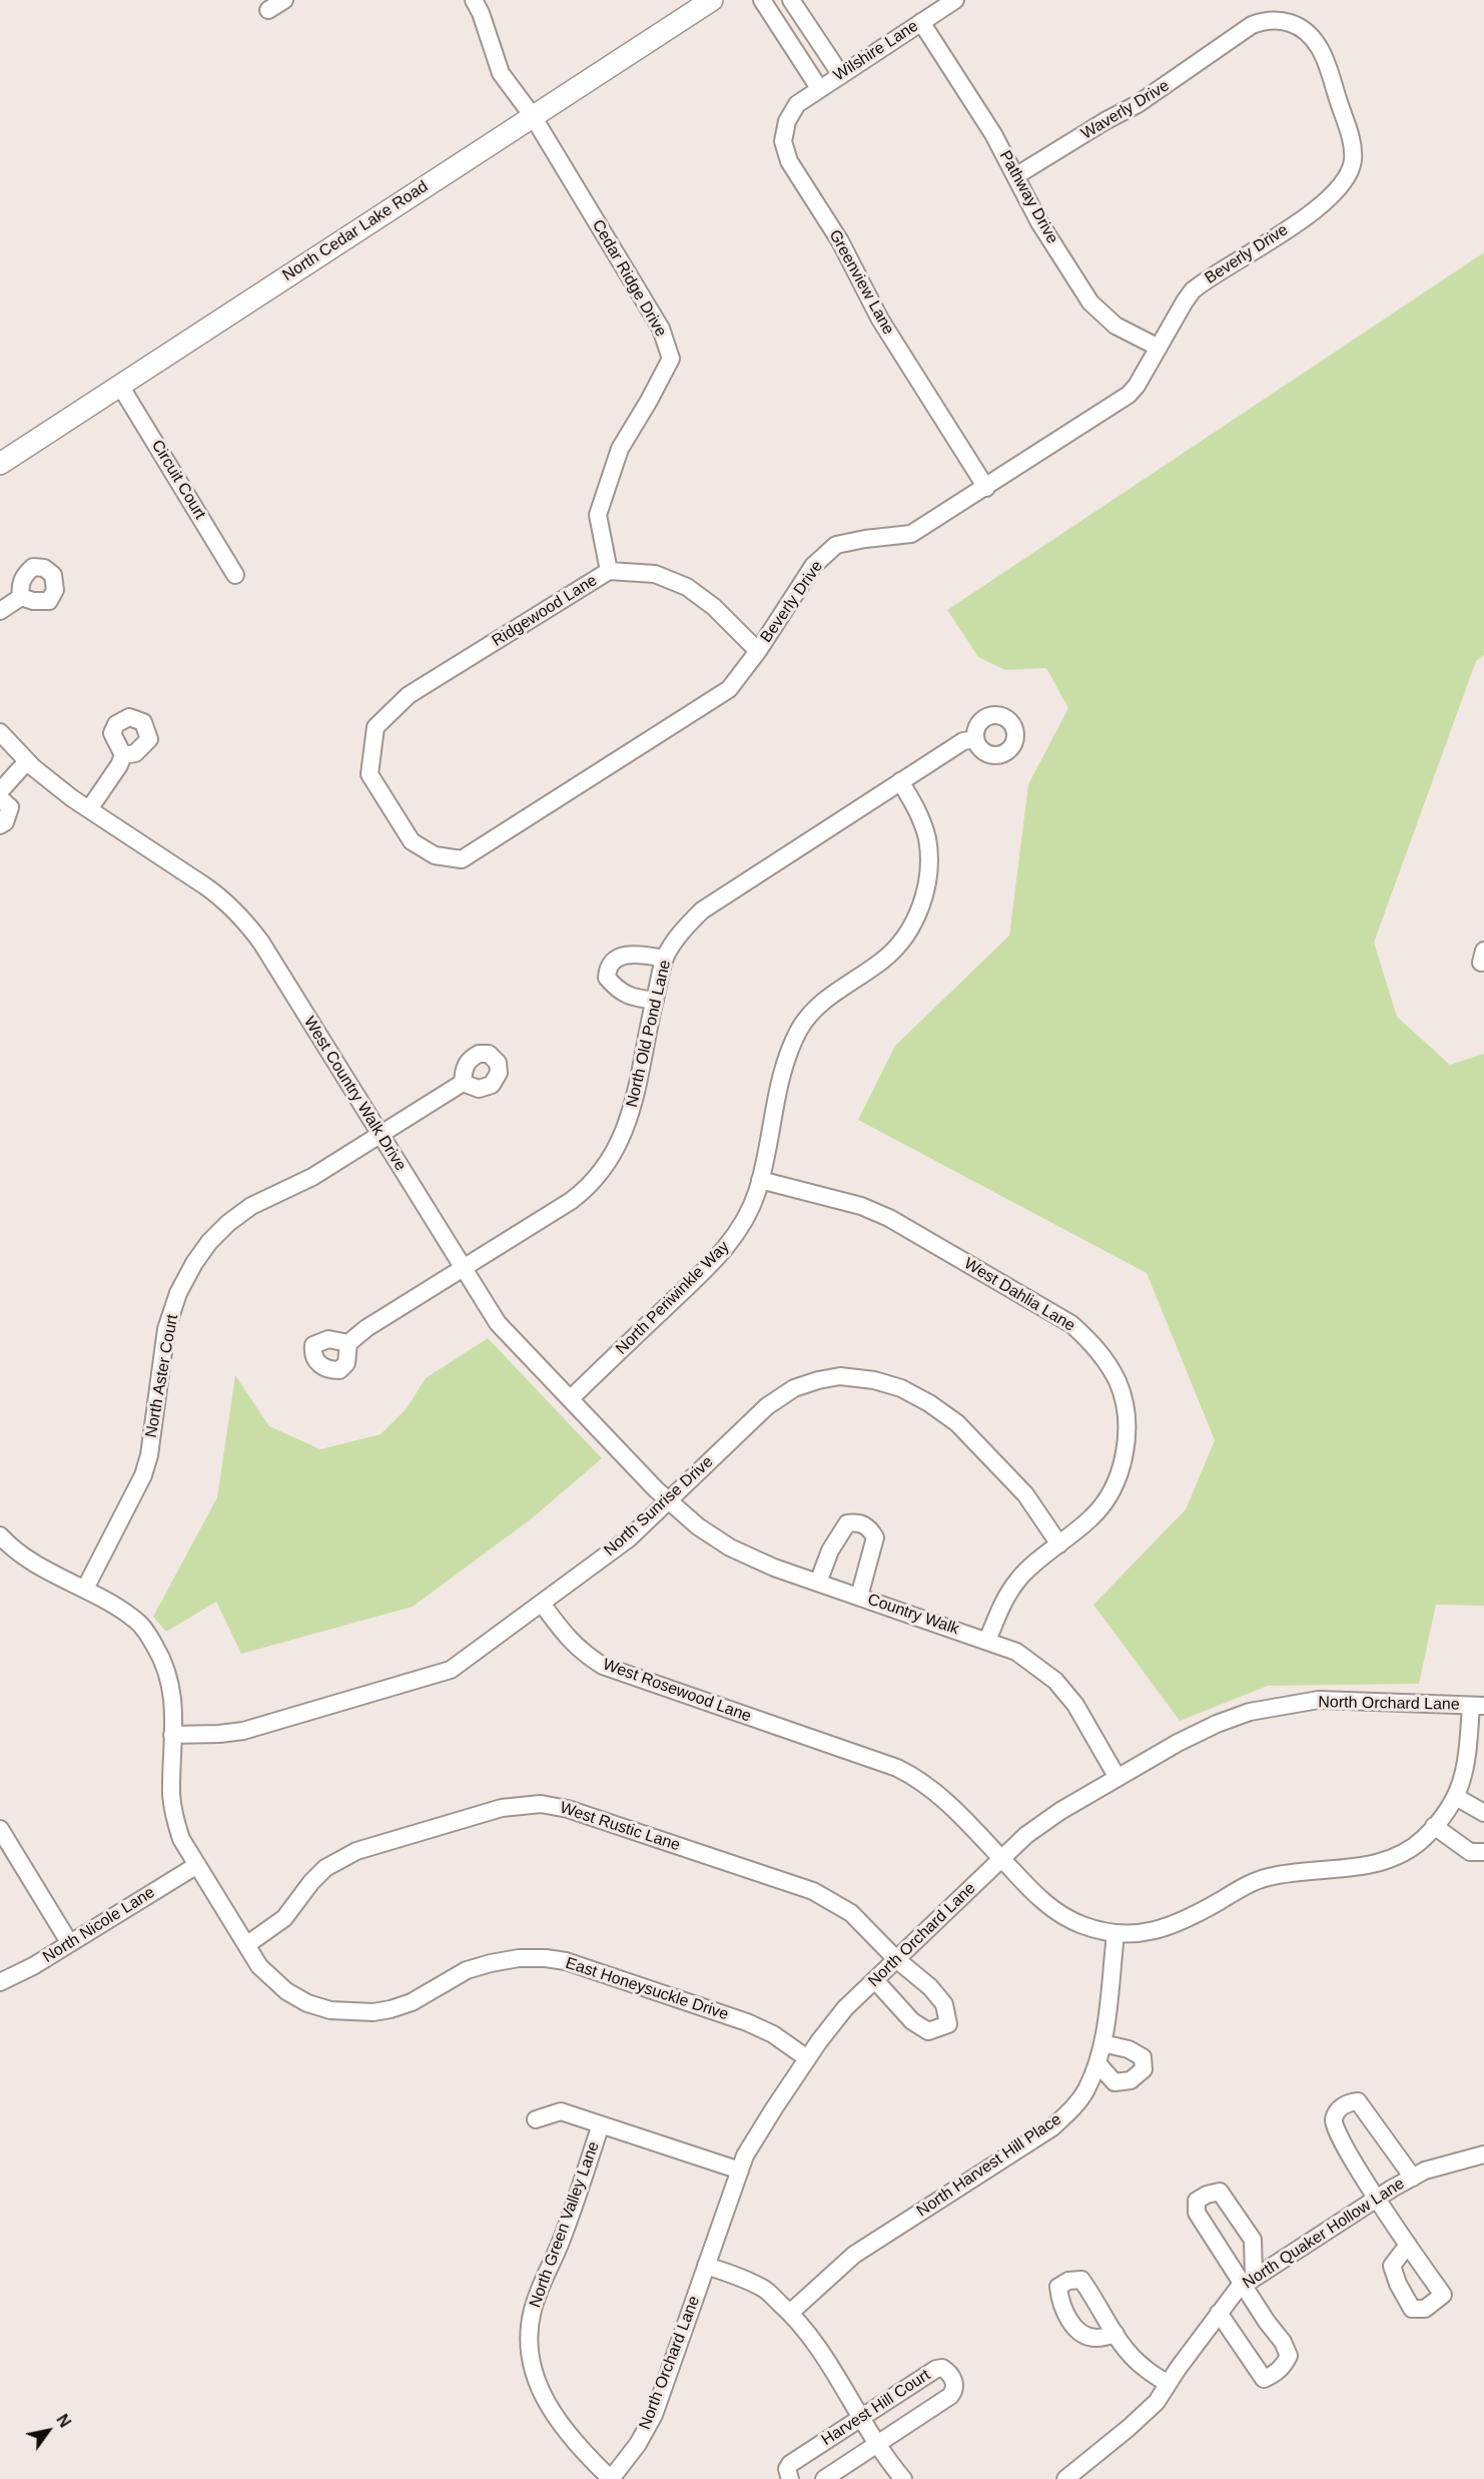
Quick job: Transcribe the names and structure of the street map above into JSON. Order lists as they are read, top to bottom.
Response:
{
  "streets": {
    "main road": ["North Cedar Lake Road"],
    "street": [
      "Wilshire Lane",
      "Waverly Drive",
      "Pathway Drive",
      "Beverly Drive",
      "Cedar Ridge Drive",
      "Greenview Lane",
      "Circuit Court",
      "Ridgewood Lane",
      "North Old Pond Lane",
      "West Country Walk Drive",
      "West Dahlia Lane",
      "North Periwinkle Way",
      "North Aster Court",
      "North Sunrise Drive",
      "Country Walk",
      "West Rosewood Lane",
      "North Orchard Lane",
      "West Rustic Lane",
      "North Nicole Lane",
      "East Honeysuckle Drive",
      "North Harvest Hill Place",
      "North Green Valley Lane",
      "North Quaker Hollow Lane",
      "Harvest Hill Court"
    ]
  },
  "crossings": [
    ["Wilshire Lane", "Pathway Drive"],
    ["Wilshire Lane", "Greenview Lane"],
    ["Waverly Drive", "Pathway Drive"],
    ["Waverly Drive", "Beverly Drive"],
    ["Pathway Drive", "Beverly Drive"],
    ["North Cedar Lake Road", "Cedar Ridge Drive"],
    ["North Cedar Lake Road", "Circuit Court"],
    ["Beverly Drive", "Greenview Lane"],
    ["Beverly Drive", "Ridgewood Lane"],
    ["Cedar Ridge Drive", "Ridgewood Lane"],
    ["North Old Pond Lane", "West Country Walk Drive"],
    ["North Old Pond Lane", "North Periwinkle Way"],
    ["West Country Walk Drive", "North Periwinkle Way"],
    ["West Country Walk Drive", "North Aster Court"],
    ["West Country Walk Drive", "North Sunrise Drive"],
    ["West Country Walk Drive", "Country Walk"],
    ["West Dahlia Lane", "North Periwinkle Way"],
    ["West Dahlia Lane", "North Sunrise Drive"],
    ["West Dahlia Lane", "Country Walk"],
    ["North Aster Court", "East Honeysuckle Drive"],
    ["North Sunrise Drive", "Country Walk"],
    ["North Sunrise Drive", "West Rosewood Lane"],
    ["North Sunrise Drive", "East Honeysuckle Drive"],
    ["Country Walk", "North Orchard Lane"],
    ["West Rosewood Lane", "North Orchard Lane"],
    ["West Rosewood Lane", "North Harvest Hill Place"],
    ["North Orchard Lane", "West Rustic Lane"],
    ["North Orchard Lane", "East Honeysuckle Drive"],
    ["North Orchard Lane", "North Green Valley Lane"],
    ["West Rustic Lane", "East Honeysuckle Drive"],
    ["North Nicole Lane", "East Honeysuckle Drive"]
  ],
  "north": "top right"
}
